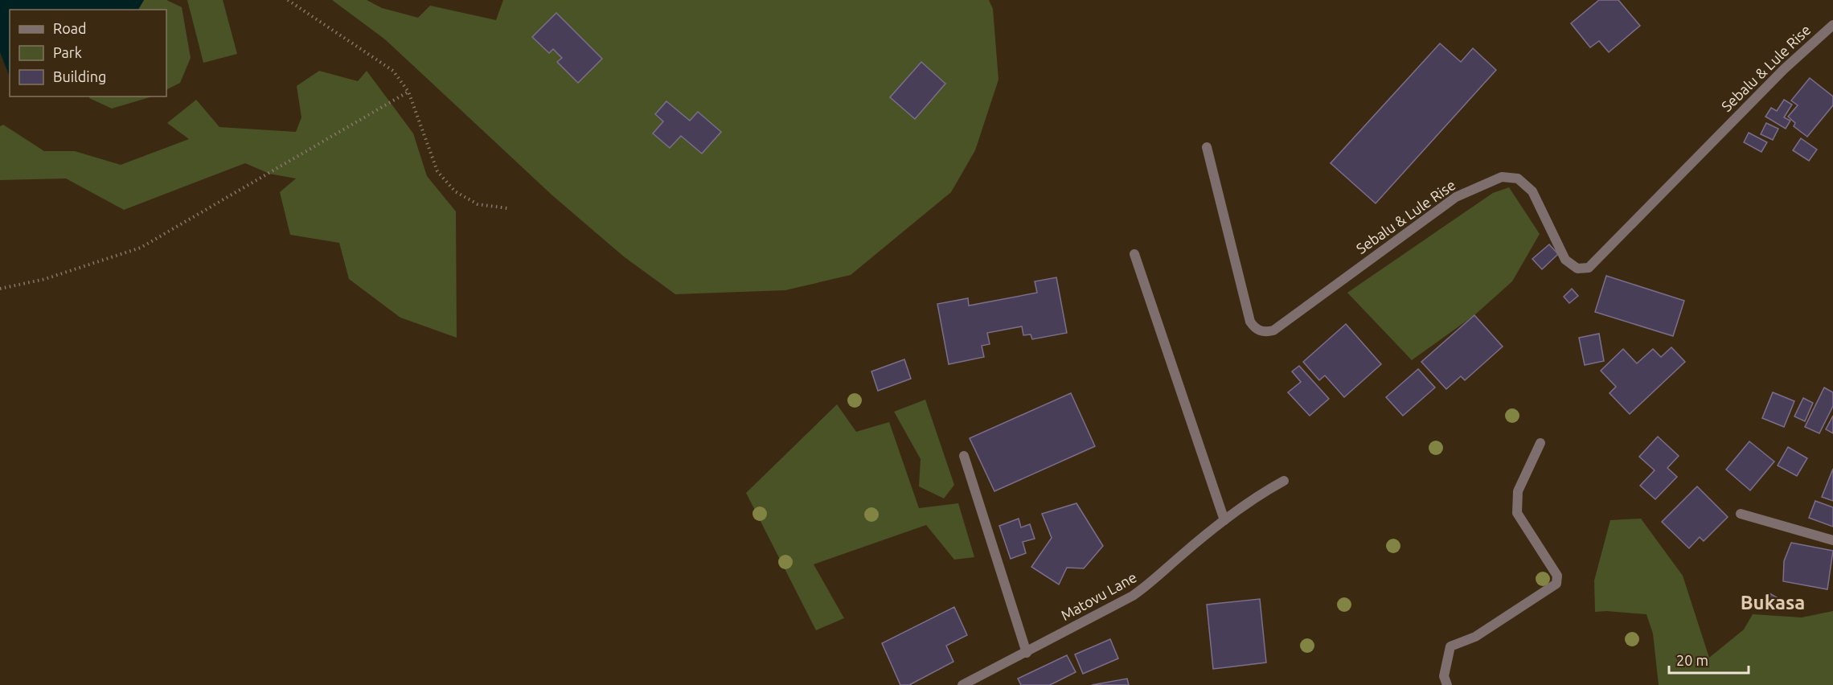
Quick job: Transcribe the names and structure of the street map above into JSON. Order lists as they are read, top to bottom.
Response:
{
  "streets": {
    "street": ["Sebalu & Lule Rise", "Matovu Lane"]
  },
  "districts": ["Bukasa"],
  "legend": ["Road", "Park", "Building"],
  "scale_bar": "20 m"
}
